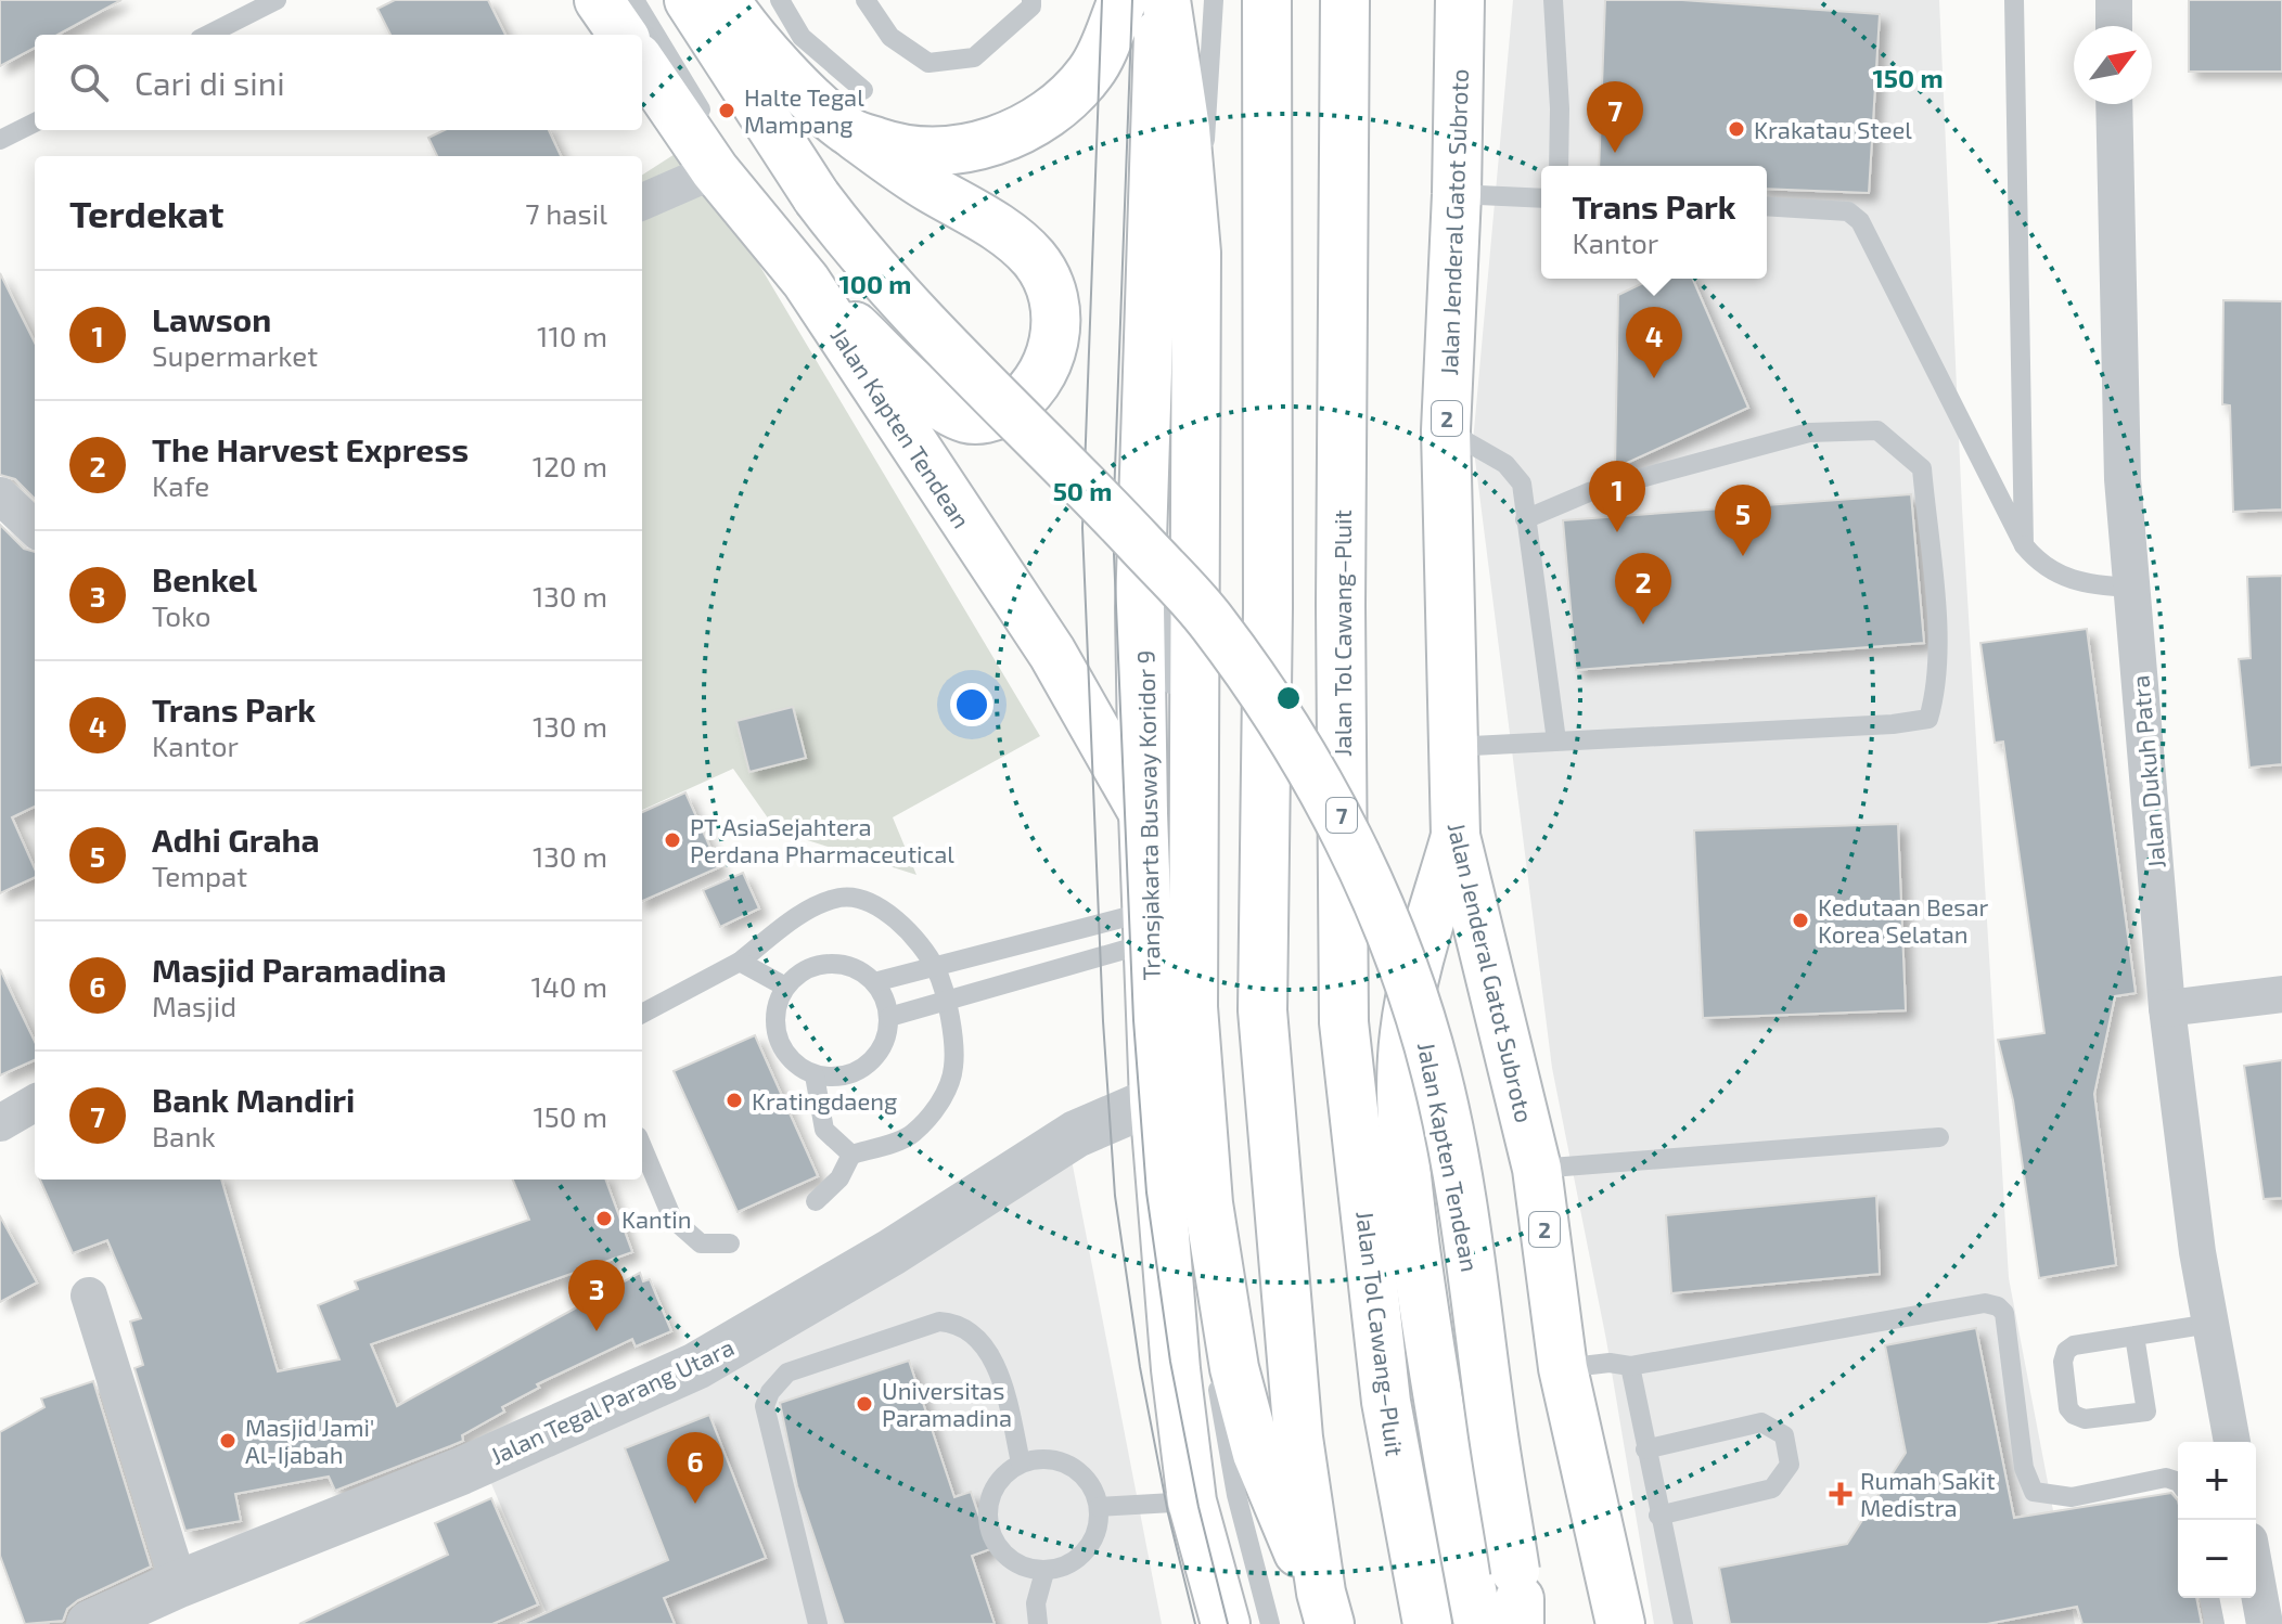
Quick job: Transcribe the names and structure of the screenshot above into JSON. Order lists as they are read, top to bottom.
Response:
{
  "streets": {
    "main road": [
      "Jalan Jenderal Gatot Subroto",
      "2",
      "Jalan Kapten Tendean",
      "Jalan Tol Cawang–Pluit",
      "7"
    ],
    "street": ["Jalan Dukuh Patra", "Jalan Tegal Parang Utara"],
    "lane": ["Transjakarta Busway Koridor 9"]
  },
  "places": {
    "other": [
      "Halte Tegal Mampang",
      "Krakatau Steel",
      "PT AsiaSejahtera Perdana Pharmaceutical",
      "Kedutaan Besar Korea Selatan",
      "Kratingdaeng",
      "Kantin",
      "Universitas Paramadina",
      "Masjid Jami' Al-Ijabah"
    ],
    "health": ["Rumah Sakit Medistra"]
  },
  "north": "top right",
  "page": {
    "search": "Cari di sini",
    "pins": [
      "7",
      "4",
      "1",
      "5",
      "2",
      "3",
      "6"
    ],
    "heading": ["Terdekat", "7 hasil"],
    "popup": ["Trans Park", "Kantor"],
    "list": [
      {
        "mark": "1",
        "name": "Lawson",
        "note": "Supermarket",
        "value": "110 m"
      },
      {
        "mark": "2",
        "name": "The Harvest Express",
        "note": "Kafe",
        "value": "120 m"
      },
      {
        "mark": "3",
        "name": "Benkel",
        "note": "Toko",
        "value": "130 m"
      },
      {
        "mark": "4",
        "name": "Trans Park",
        "note": "Kantor",
        "value": "130 m"
      },
      {
        "mark": "5",
        "name": "Adhi Graha",
        "note": "Tempat",
        "value": "130 m"
      },
      {
        "mark": "6",
        "name": "Masjid Paramadina",
        "note": "Masjid",
        "value": "140 m"
      },
      {
        "mark": "7",
        "name": "Bank Mandiri",
        "note": "Bank",
        "value": "150 m"
      }
    ],
    "map_buttons": ["+", "−"]
  },
  "rings": ["150 m", "100 m", "50 m"]
}
